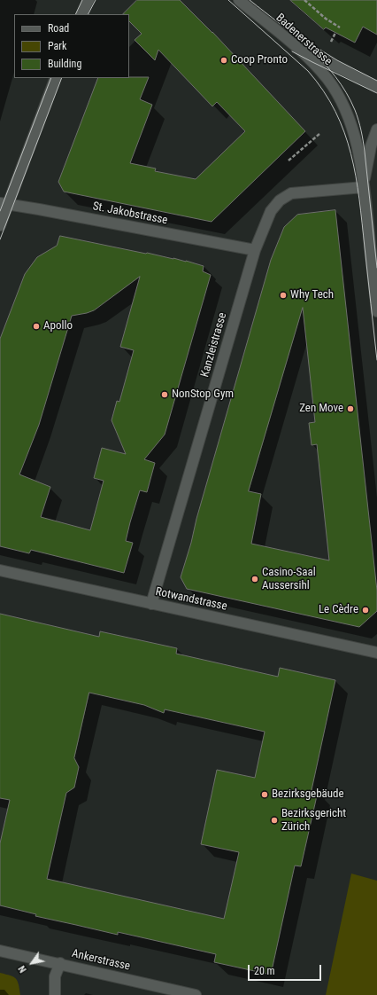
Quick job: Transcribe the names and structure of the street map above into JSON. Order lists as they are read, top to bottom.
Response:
{
  "streets": {
    "street": [
      "Badenerstrasse",
      "St. Jakobstrasse",
      "Kanzleistrasse",
      "Rotwandstrasse",
      "Ankerstrasse"
    ]
  },
  "crossings": [
    ["Badenerstrasse", "Kanzleistrasse"],
    ["St. Jakobstrasse", "Kanzleistrasse"],
    ["Kanzleistrasse", "Rotwandstrasse"]
  ],
  "places": [
    "Coop Pronto",
    "Why Tech",
    "Apollo",
    "NonStop Gym",
    "Zen Move",
    "Casino-Saal Aussersihl",
    "Le Cèdre",
    "Bezirksgebäude",
    "Bezirksgericht Zürich"
  ],
  "legend": ["Road", "Park", "Building"],
  "scale_bar": "20 m",
  "north": "bottom left"
}
